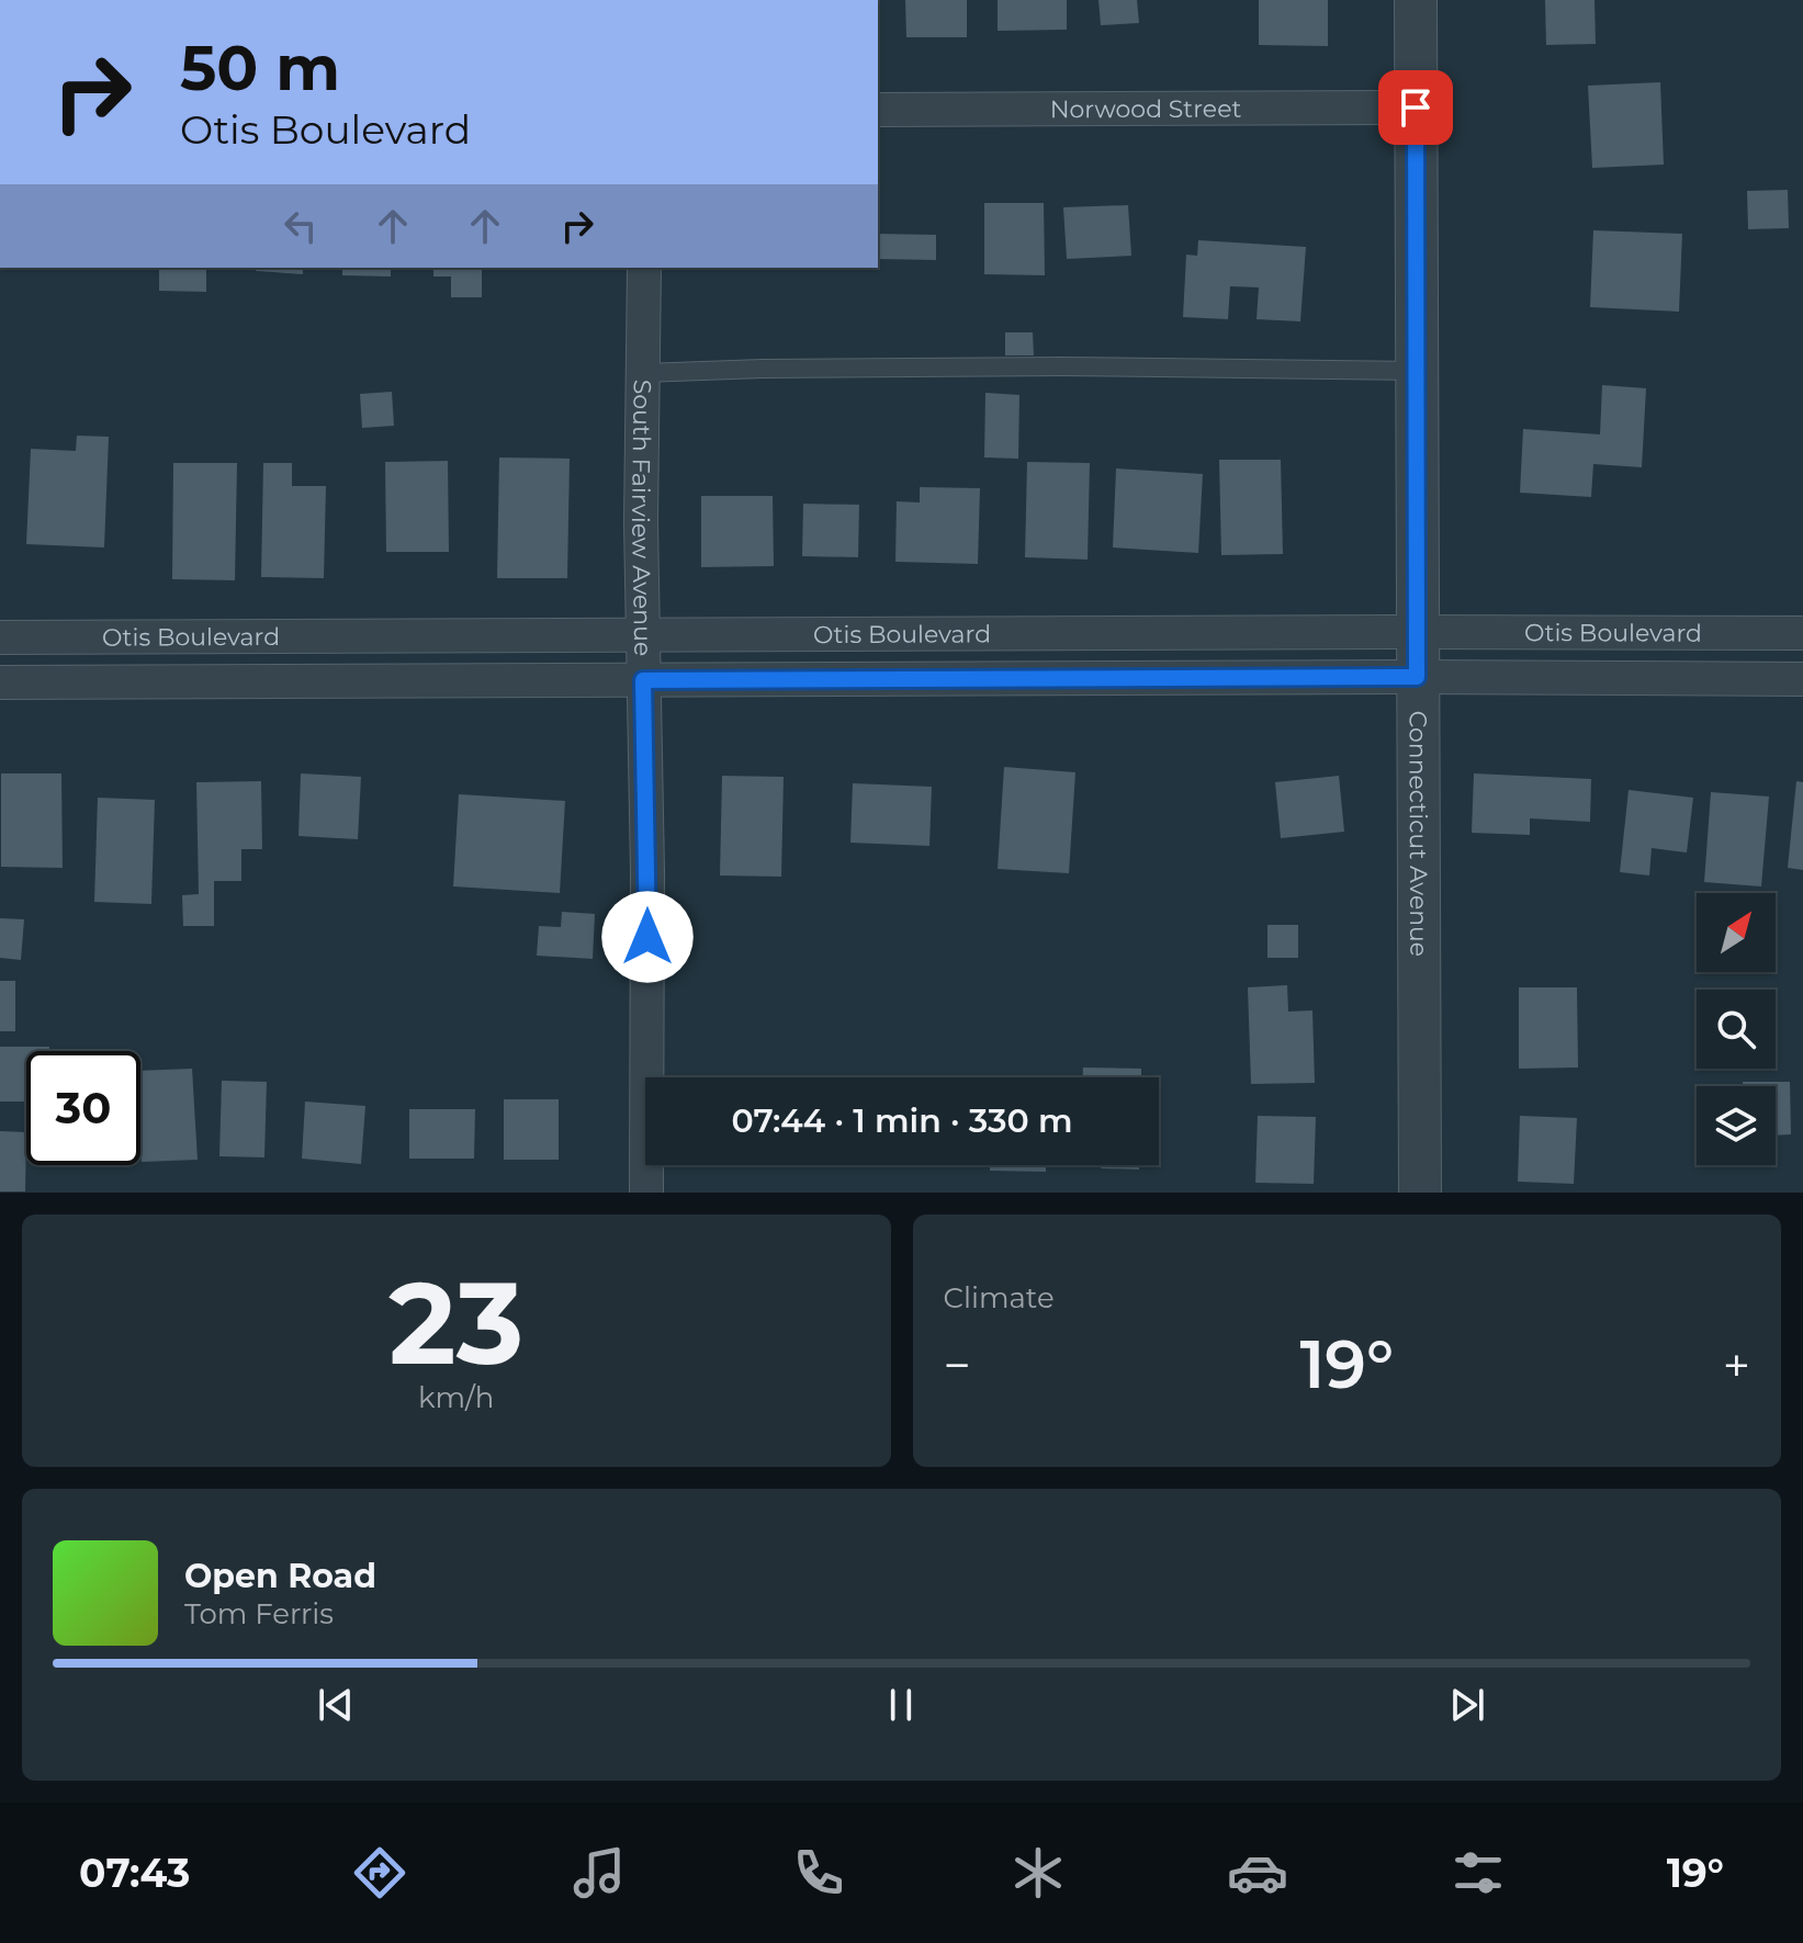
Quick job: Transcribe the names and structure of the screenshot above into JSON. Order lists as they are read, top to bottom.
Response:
{
  "streets": {
    "street": [
      "Norwood Street",
      "South Fairview Avenue",
      "Otis Boulevard",
      "Connecticut Avenue"
    ]
  },
  "crossings": [
    ["Norwood Street", "Connecticut Avenue"],
    ["South Fairview Avenue", "Otis Boulevard"],
    ["Otis Boulevard", "Connecticut Avenue"]
  ],
  "north": "top right",
  "page": {
    "turn": ["50 m", "Otis Boulevard"],
    "limit": "30",
    "trip": "07:44 · 1 min · 330 m",
    "tile": [
      ["23", "km/h"],
      "Climate"
    ],
    "heat": ["−", "19°", "+"],
    "song": ["Open Road", "Tom Ferris"],
    "tabs": ["07:43", "19°"]
  }
}
